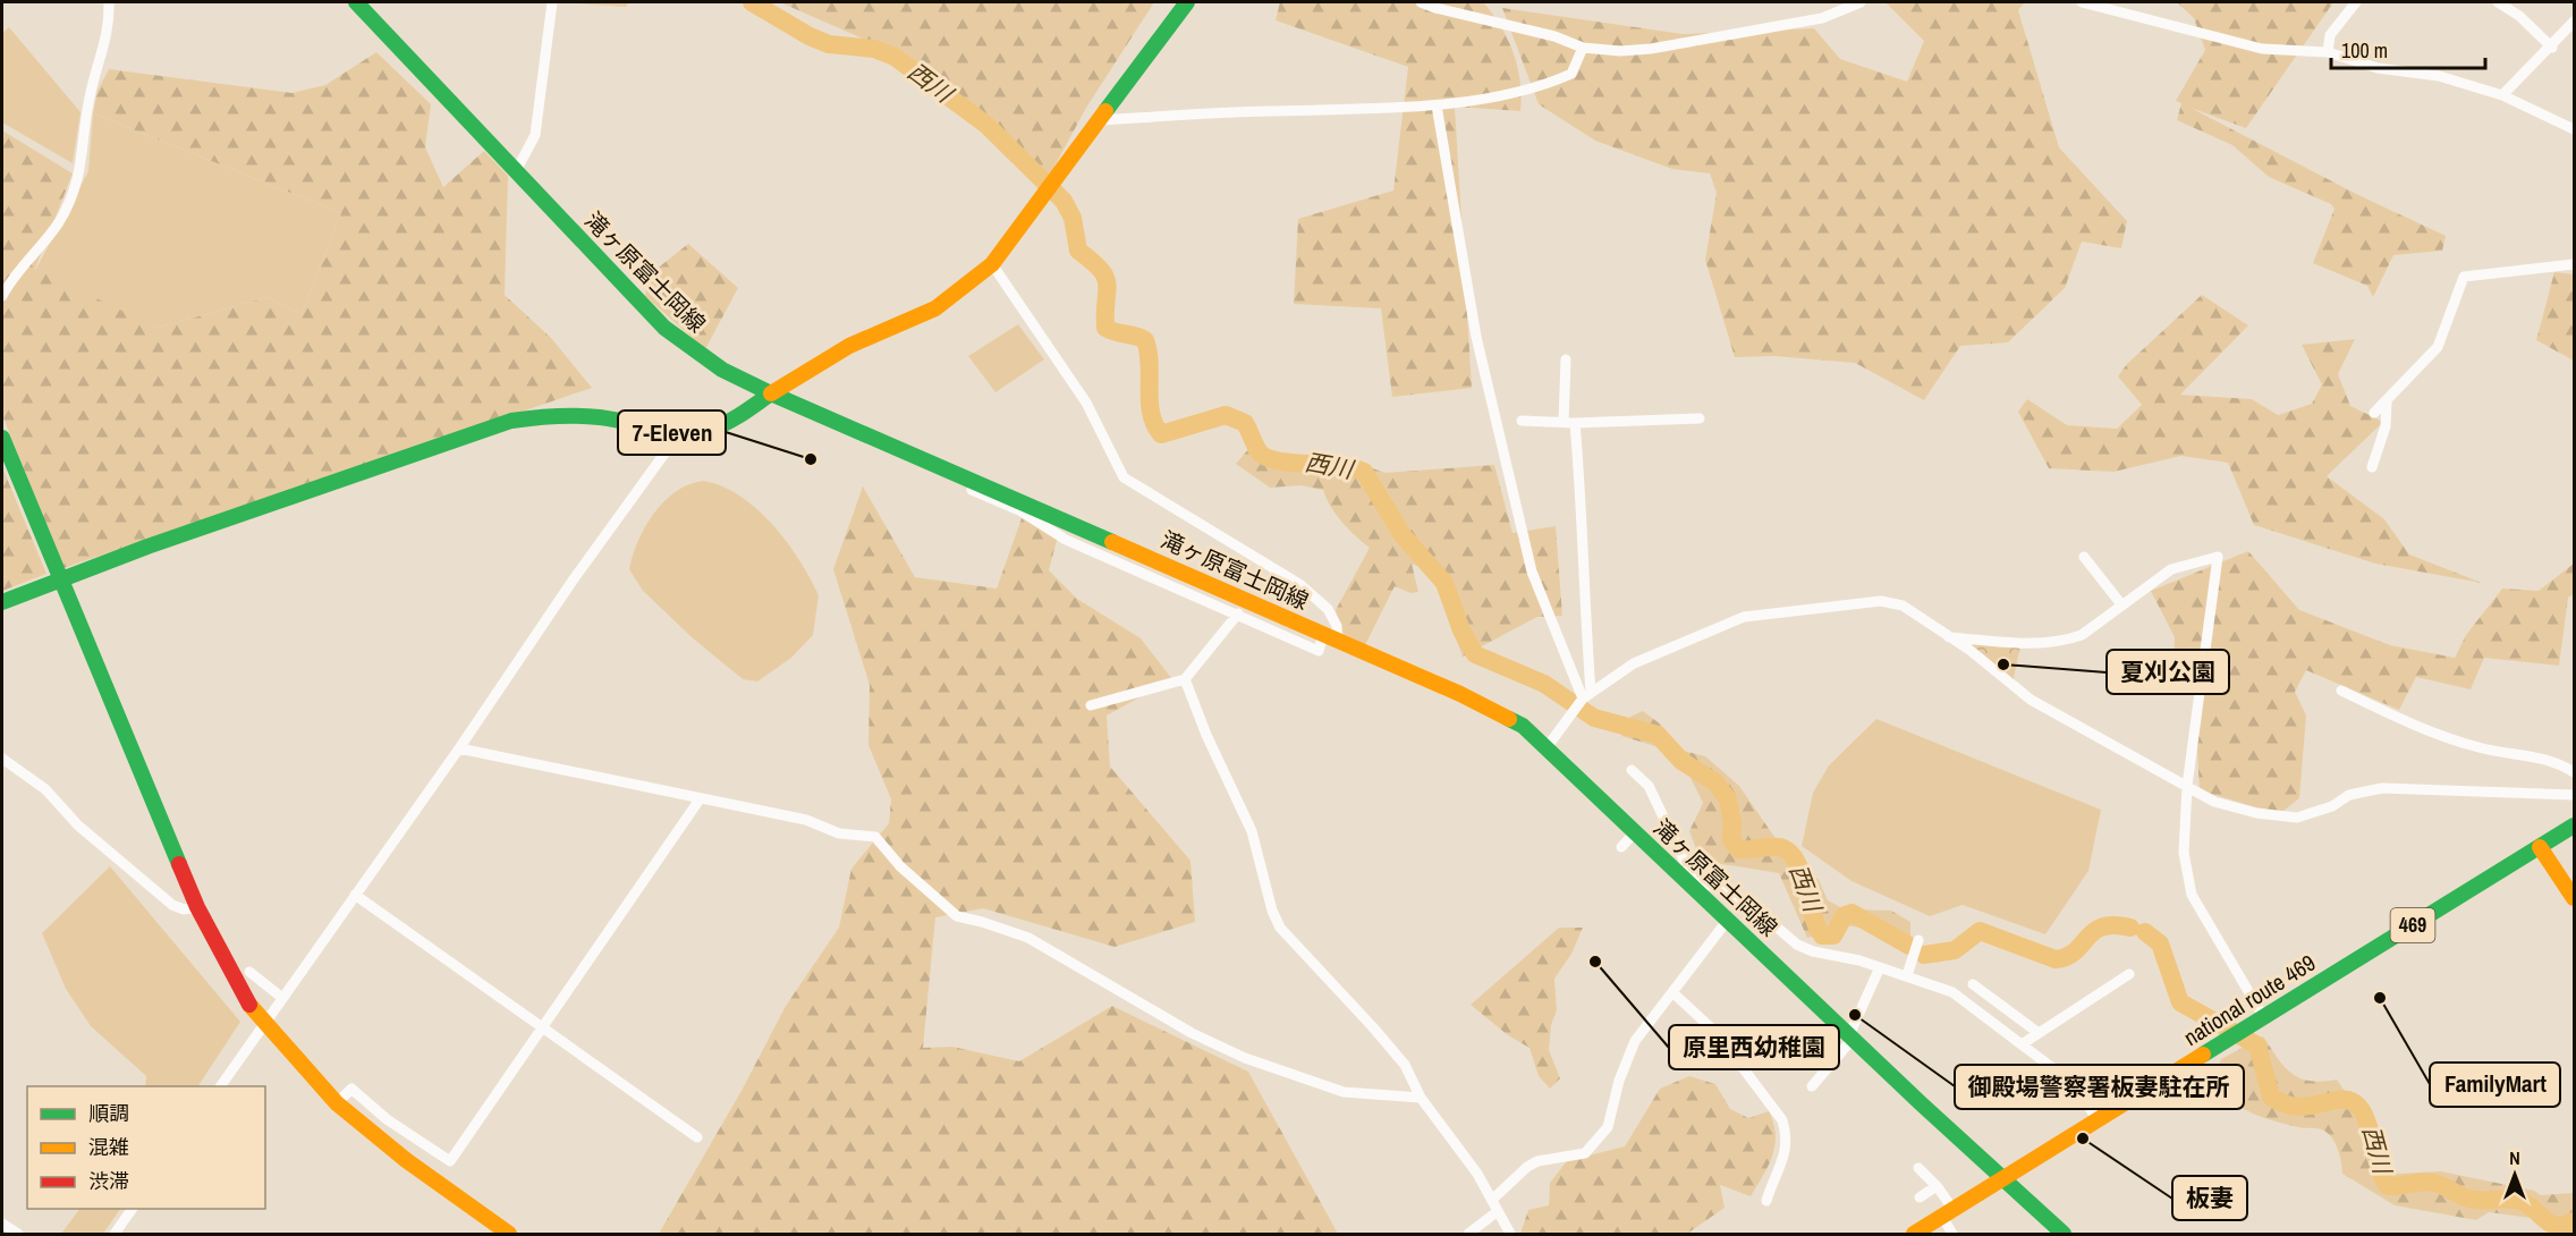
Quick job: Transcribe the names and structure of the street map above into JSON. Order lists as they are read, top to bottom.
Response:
{
  "streets": {
    "main road": ["滝ヶ原富士岡線", "469", "national route 469"]
  },
  "crossings": [
    ["滝ヶ原富士岡線", "national route 469"]
  ],
  "water": ["西川"],
  "places": [
    "7-Eleven",
    "夏刈公園",
    "原里西幼稚園",
    "FamilyMart",
    "御殿場警察署板妻駐在所",
    "板妻"
  ],
  "legend": ["順調", "混雑", "渋滞"],
  "scale_bar": "100 m",
  "north": "top"
}
